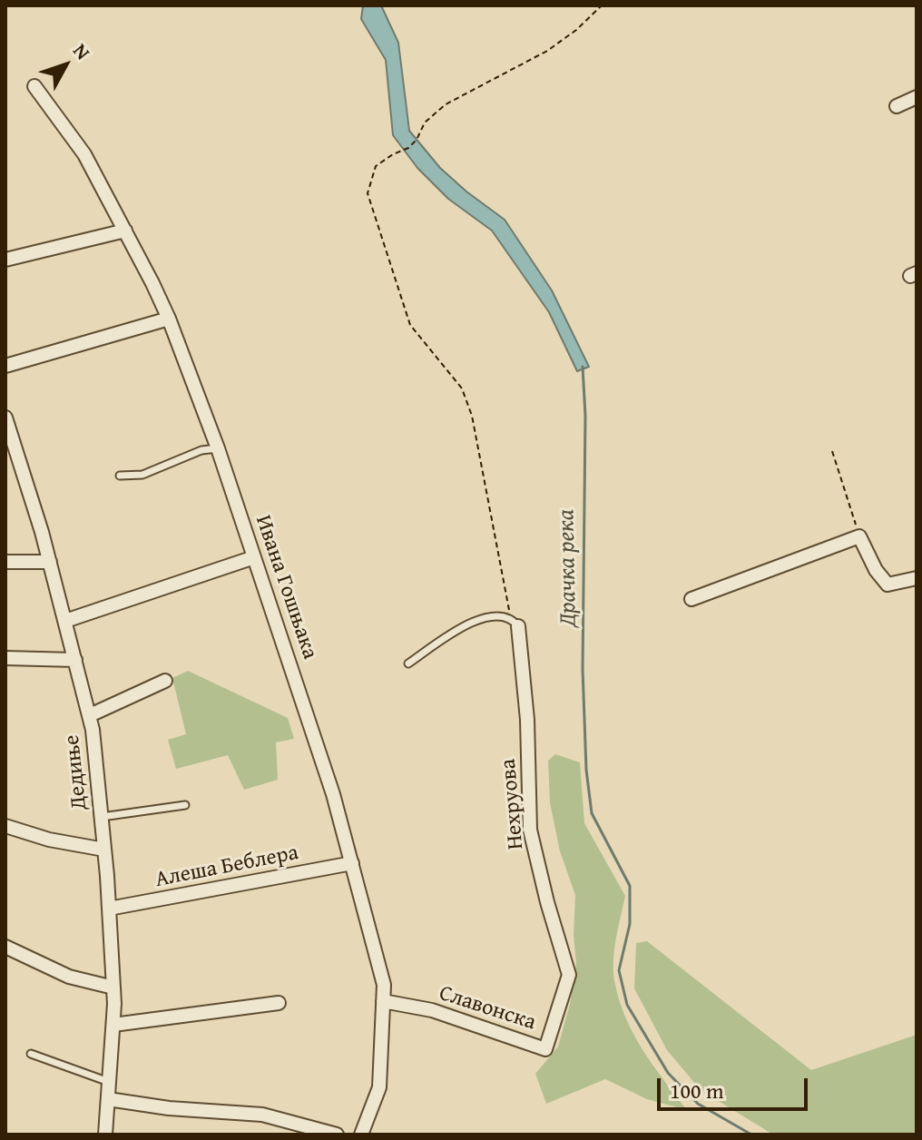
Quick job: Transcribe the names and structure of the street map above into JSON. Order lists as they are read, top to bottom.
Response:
{
  "streets": {
    "street": [
      "Ивана Гошњака",
      "Дедиње",
      "Нехруова",
      "Алеша Беблера",
      "Славонска"
    ]
  },
  "crossings": [
    ["Ивана Гошњака", "Алеша Беблера"],
    ["Ивана Гошњака", "Славонска"],
    ["Дедиње", "Алеша Беблера"],
    ["Нехруова", "Славонска"]
  ],
  "water": ["Драчка река"],
  "scale_bar": "100 m",
  "north": "top right"
}
